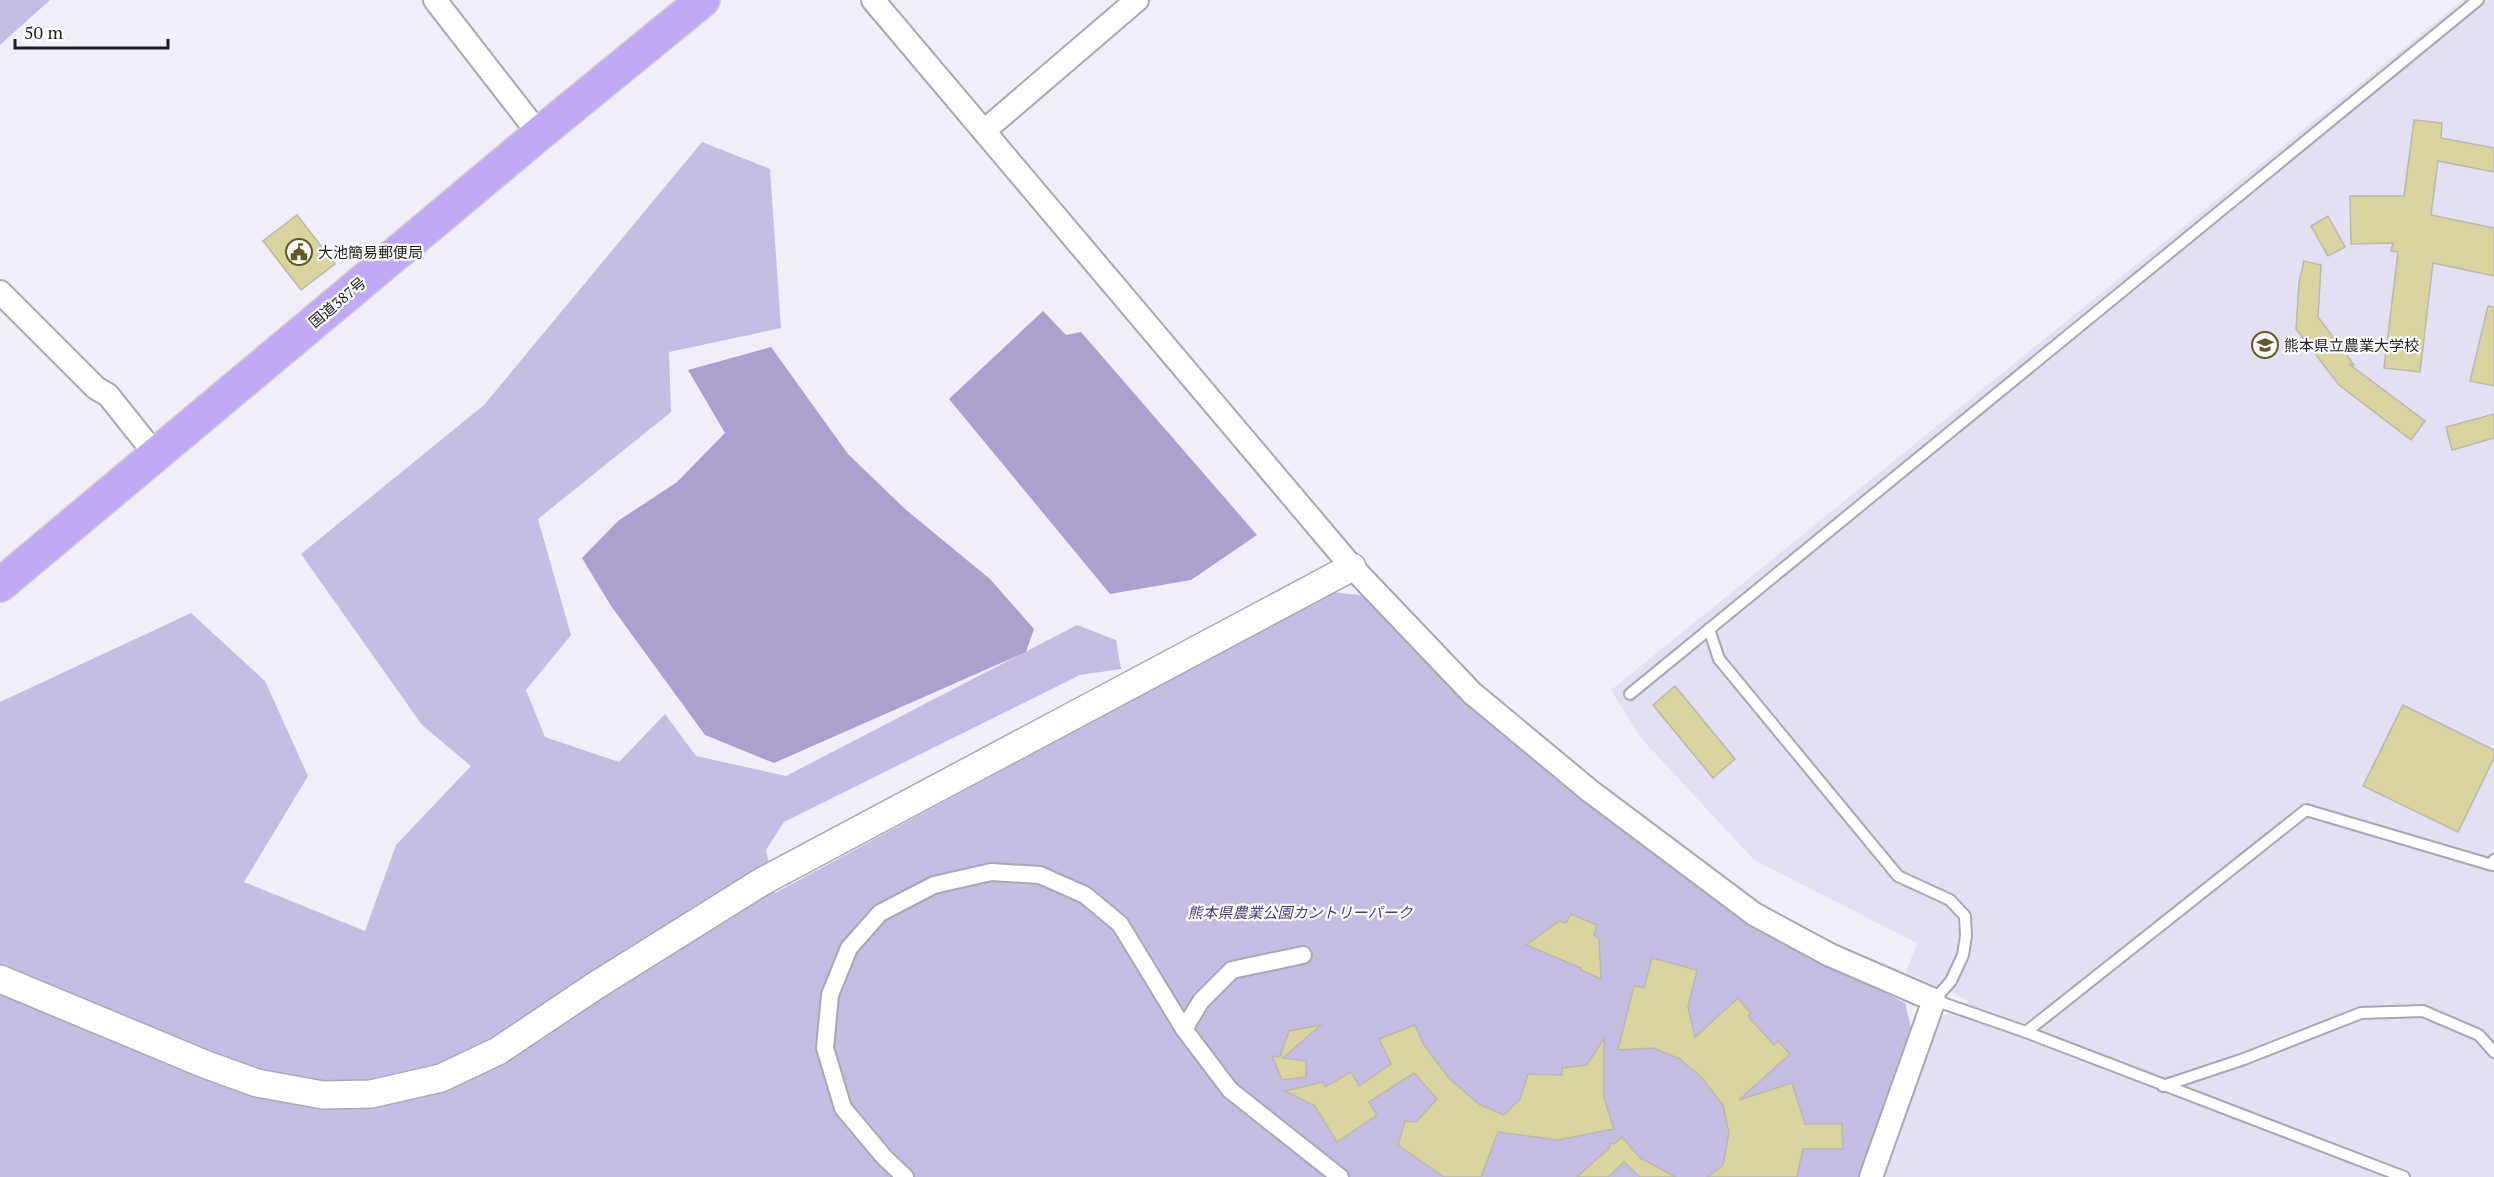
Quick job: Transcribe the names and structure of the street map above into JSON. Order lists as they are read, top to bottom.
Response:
{
  "streets": {
    "highway": ["国道387号"]
  },
  "parks": ["熊本県農業公園カントリーパーク"],
  "places": {
    "public building": ["大池簡易郵便局"],
    "school or university": ["熊本県立農業大学校"]
  },
  "scale_bar": "50 m"
}
